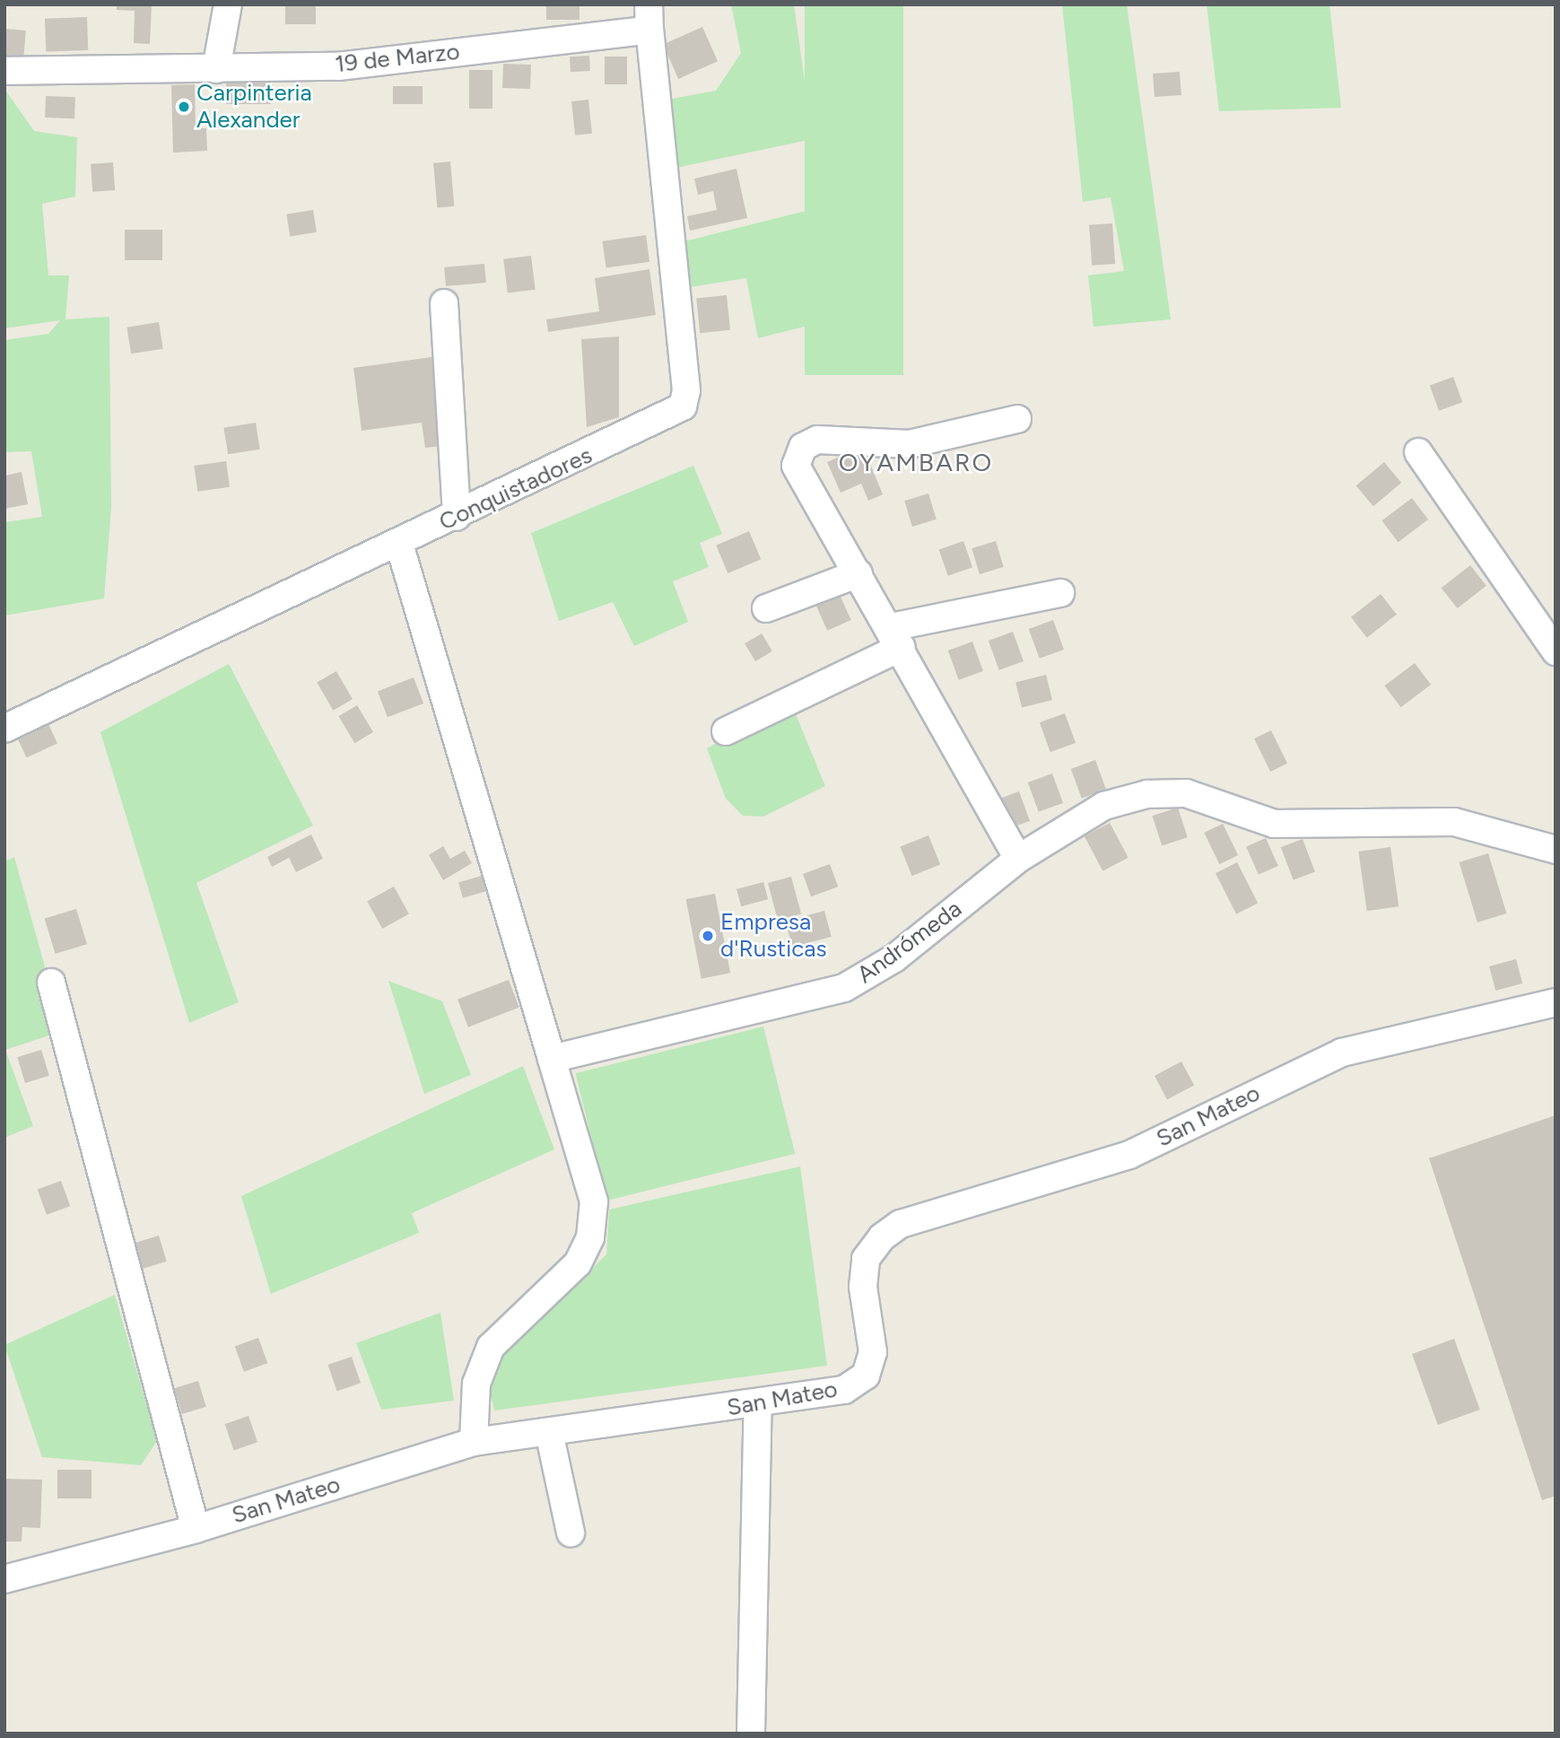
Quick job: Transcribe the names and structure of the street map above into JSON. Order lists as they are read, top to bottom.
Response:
{
  "streets": {
    "street": [
      "19 de Marzo",
      "Conquistadores",
      "Andrómeda",
      "San Mateo"
    ]
  },
  "crossings": [
    ["19 de Marzo", "Conquistadores"]
  ],
  "districts": ["OYAMBARO"],
  "places": ["Carpinteria Alexander", "Empresa d'Rusticas"]
}
